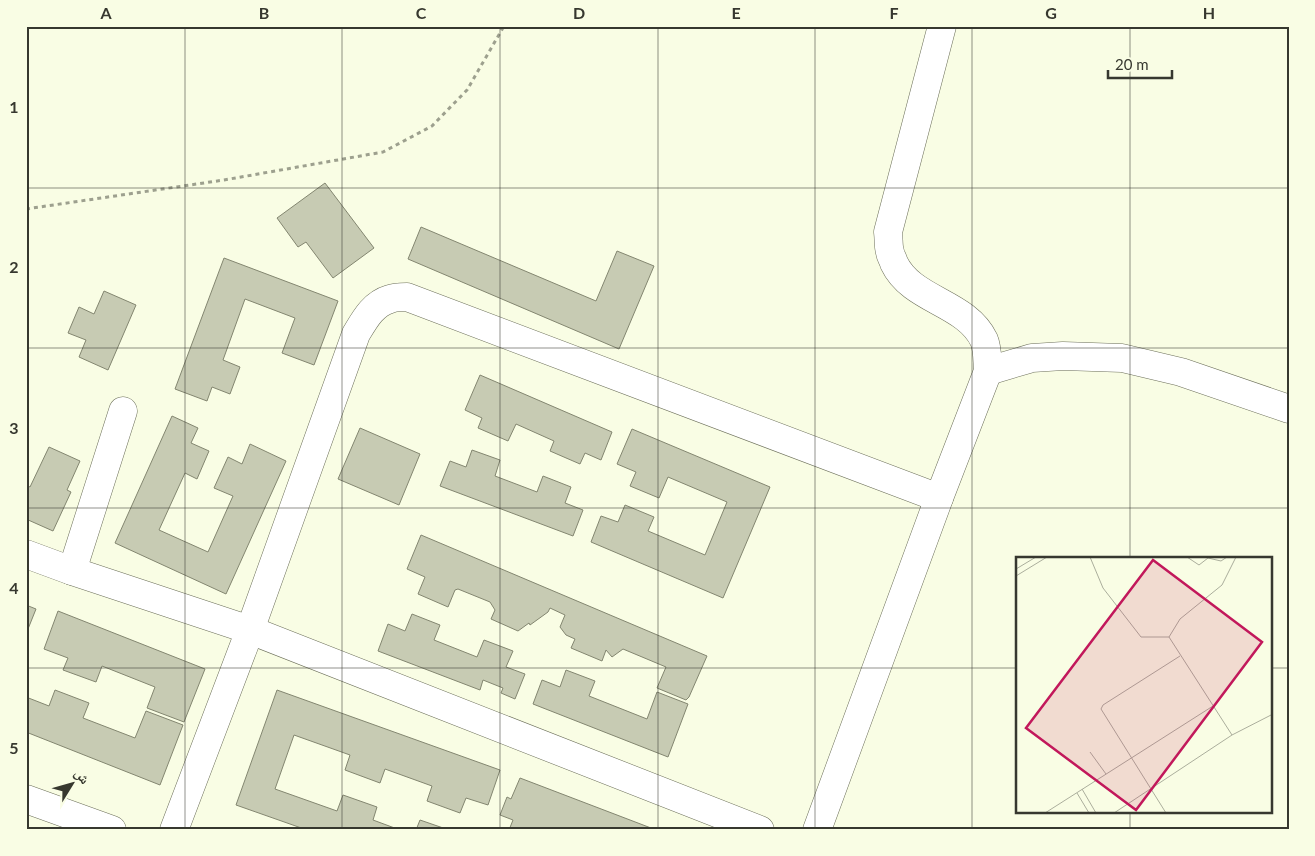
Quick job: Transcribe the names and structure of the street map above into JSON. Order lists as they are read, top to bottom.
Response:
{
  "scale_bar": "20 m",
  "north": "top right",
  "grid": {
    "columns": [
      "A",
      "B",
      "C",
      "D",
      "E",
      "F",
      "G",
      "H"
    ],
    "rows": [
      "1",
      "2",
      "3",
      "4",
      "5"
    ]
  }
}
